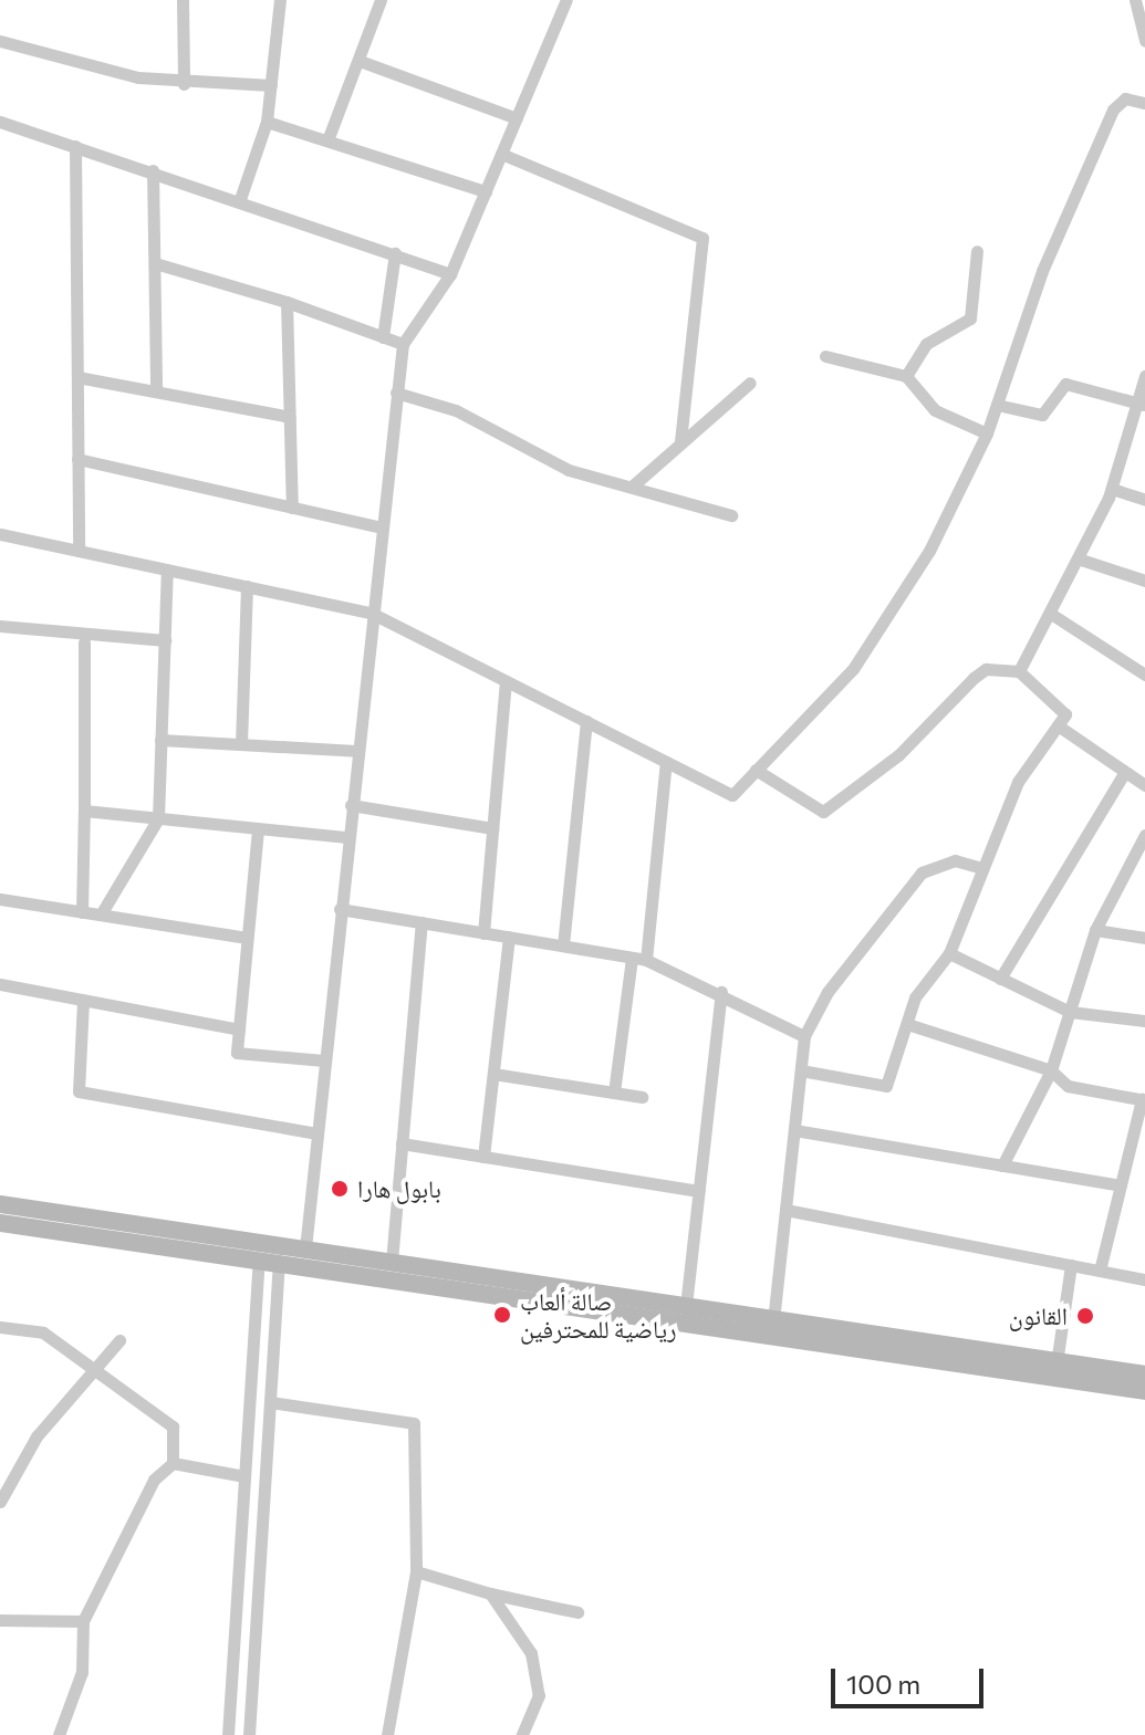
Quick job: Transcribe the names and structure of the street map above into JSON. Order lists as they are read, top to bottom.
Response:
{
  "places": ["بابول هارا", "صالة ألعاب رياضية للمحترفين", "القانون"],
  "scale_bar": "100 m"
}
